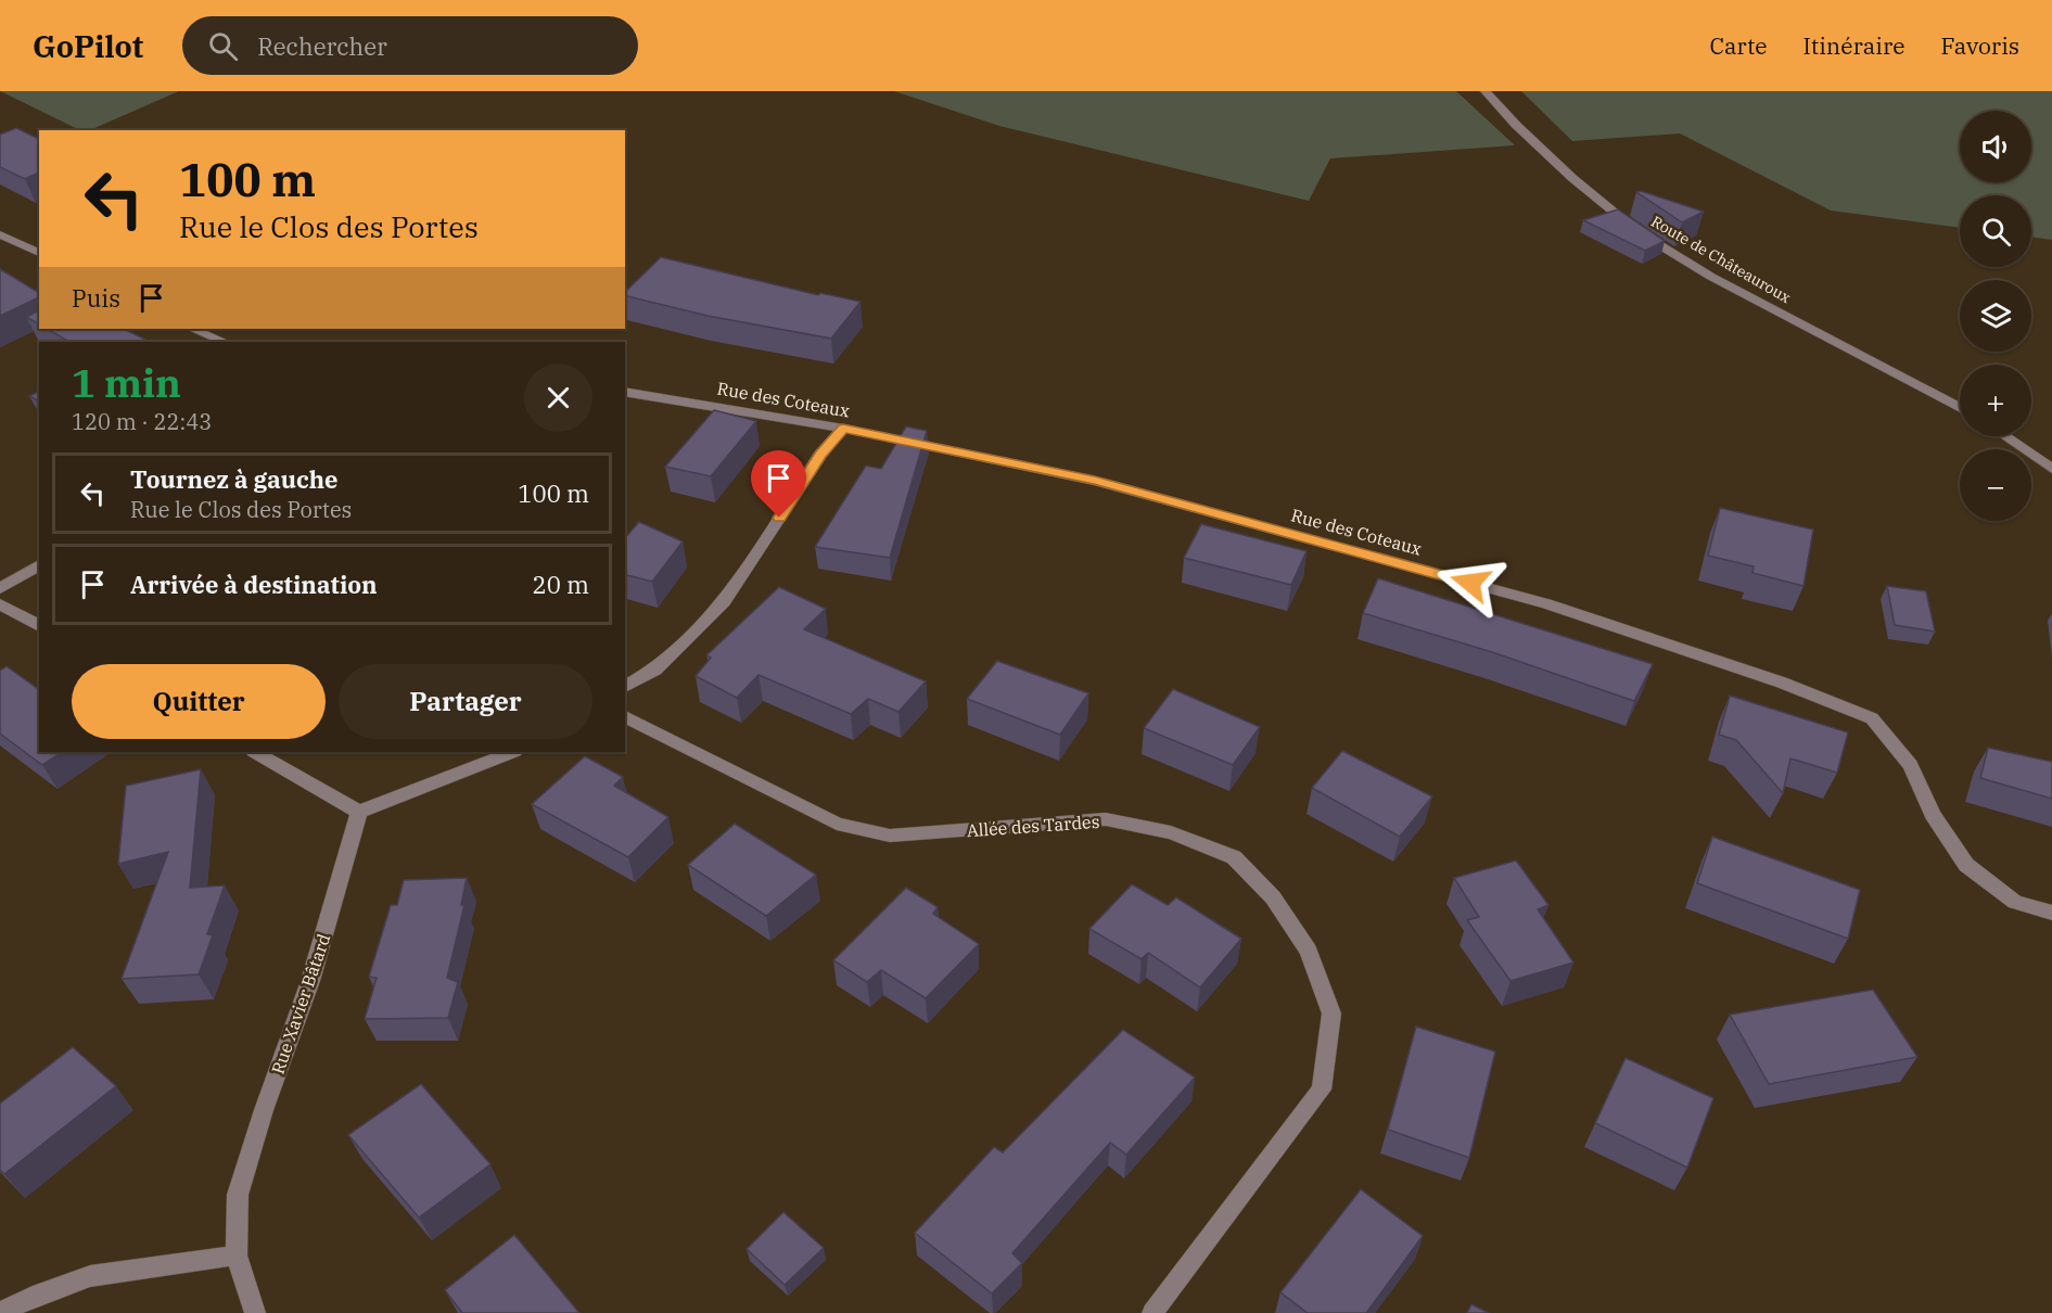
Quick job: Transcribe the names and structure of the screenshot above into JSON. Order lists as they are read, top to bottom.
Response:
{
  "streets": {
    "street": [
      "Route de Châteauroux",
      "Rue des Coteaux",
      "Allée des Tardes",
      "Rue Xavier Bâtard"
    ]
  },
  "page": {
    "header": "GoPilot",
    "search": "Rechercher",
    "nav": ["Carte", "Itinéraire", "Favoris"],
    "map_buttons": ["+", "−"],
    "turn": ["100 m", "Rue le Clos des Portes"],
    "then": "Puis",
    "heading": ["1 min", "120 m · 22:43"],
    "list": [
      {
        "name": "Tournez à gauche",
        "note": "Rue le Clos des Portes",
        "value": "100 m"
      },
      {
        "name": "Arrivée à destination",
        "value": "20 m"
      }
    ],
    "buttons": ["Quitter", "Partager"]
  }
}
